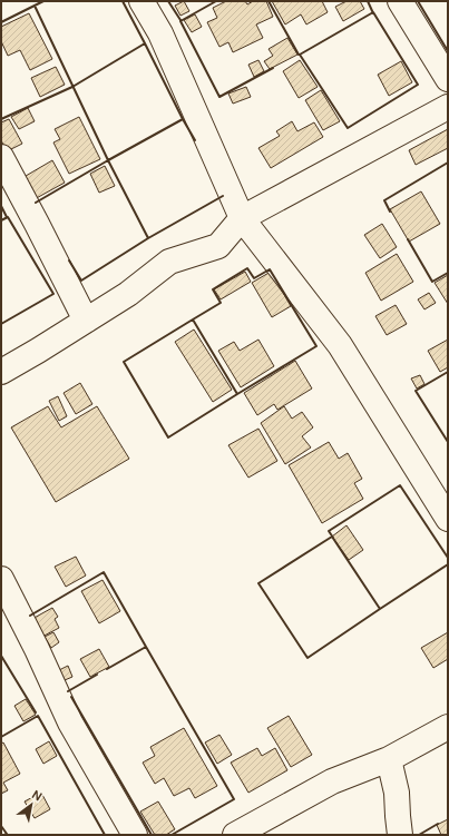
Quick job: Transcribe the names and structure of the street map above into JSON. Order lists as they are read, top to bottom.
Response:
{
  "north": "top right"
}
